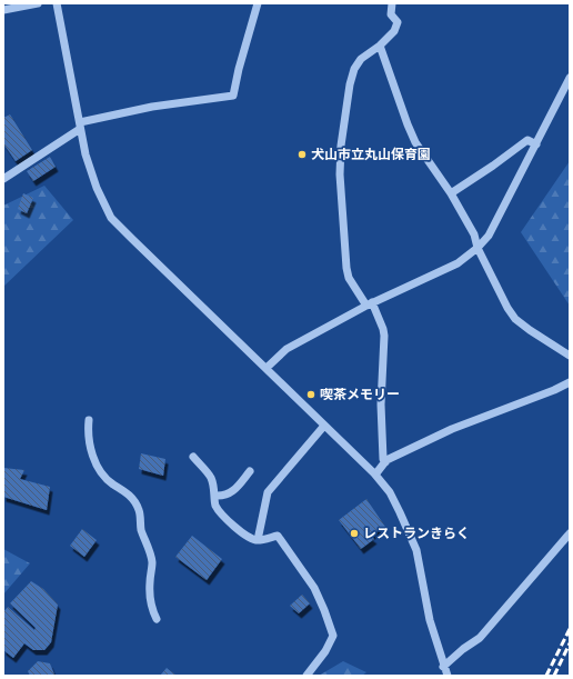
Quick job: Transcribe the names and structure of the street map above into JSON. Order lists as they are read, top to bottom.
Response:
{
  "places": ["犬山市立丸山保育園", "喫茶メモリー", "レストランきらく"]
}
